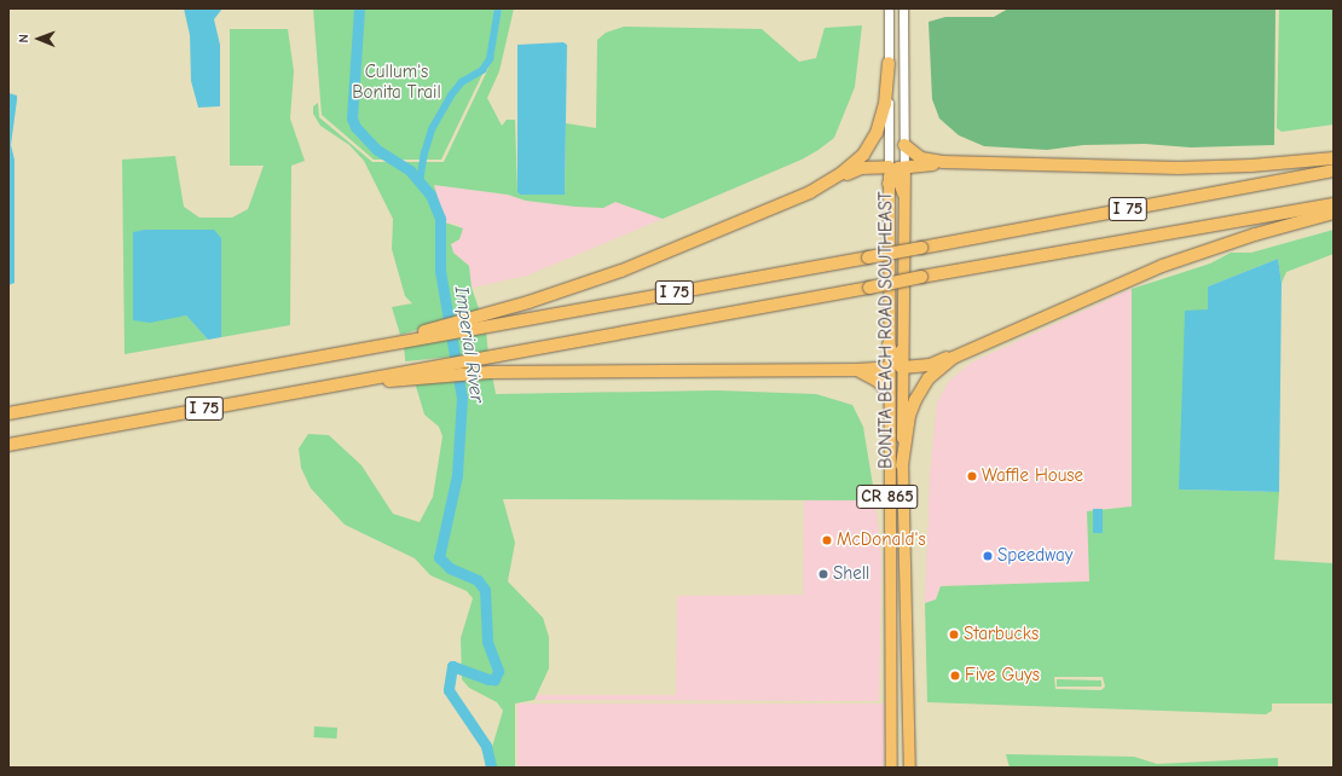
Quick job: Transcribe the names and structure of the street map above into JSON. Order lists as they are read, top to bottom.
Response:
{
  "streets": {
    "highway": ["I 75"],
    "main road": ["BONITA BEACH ROAD SOUTHEAST", "CR 865"]
  },
  "water": ["Imperial River"],
  "parks": ["Cullum's Bonita Trail"],
  "places": [
    "Waffle House",
    "McDonald's",
    "Speedway",
    "Shell",
    "Starbucks",
    "Five Guys"
  ],
  "north": "left"
}
